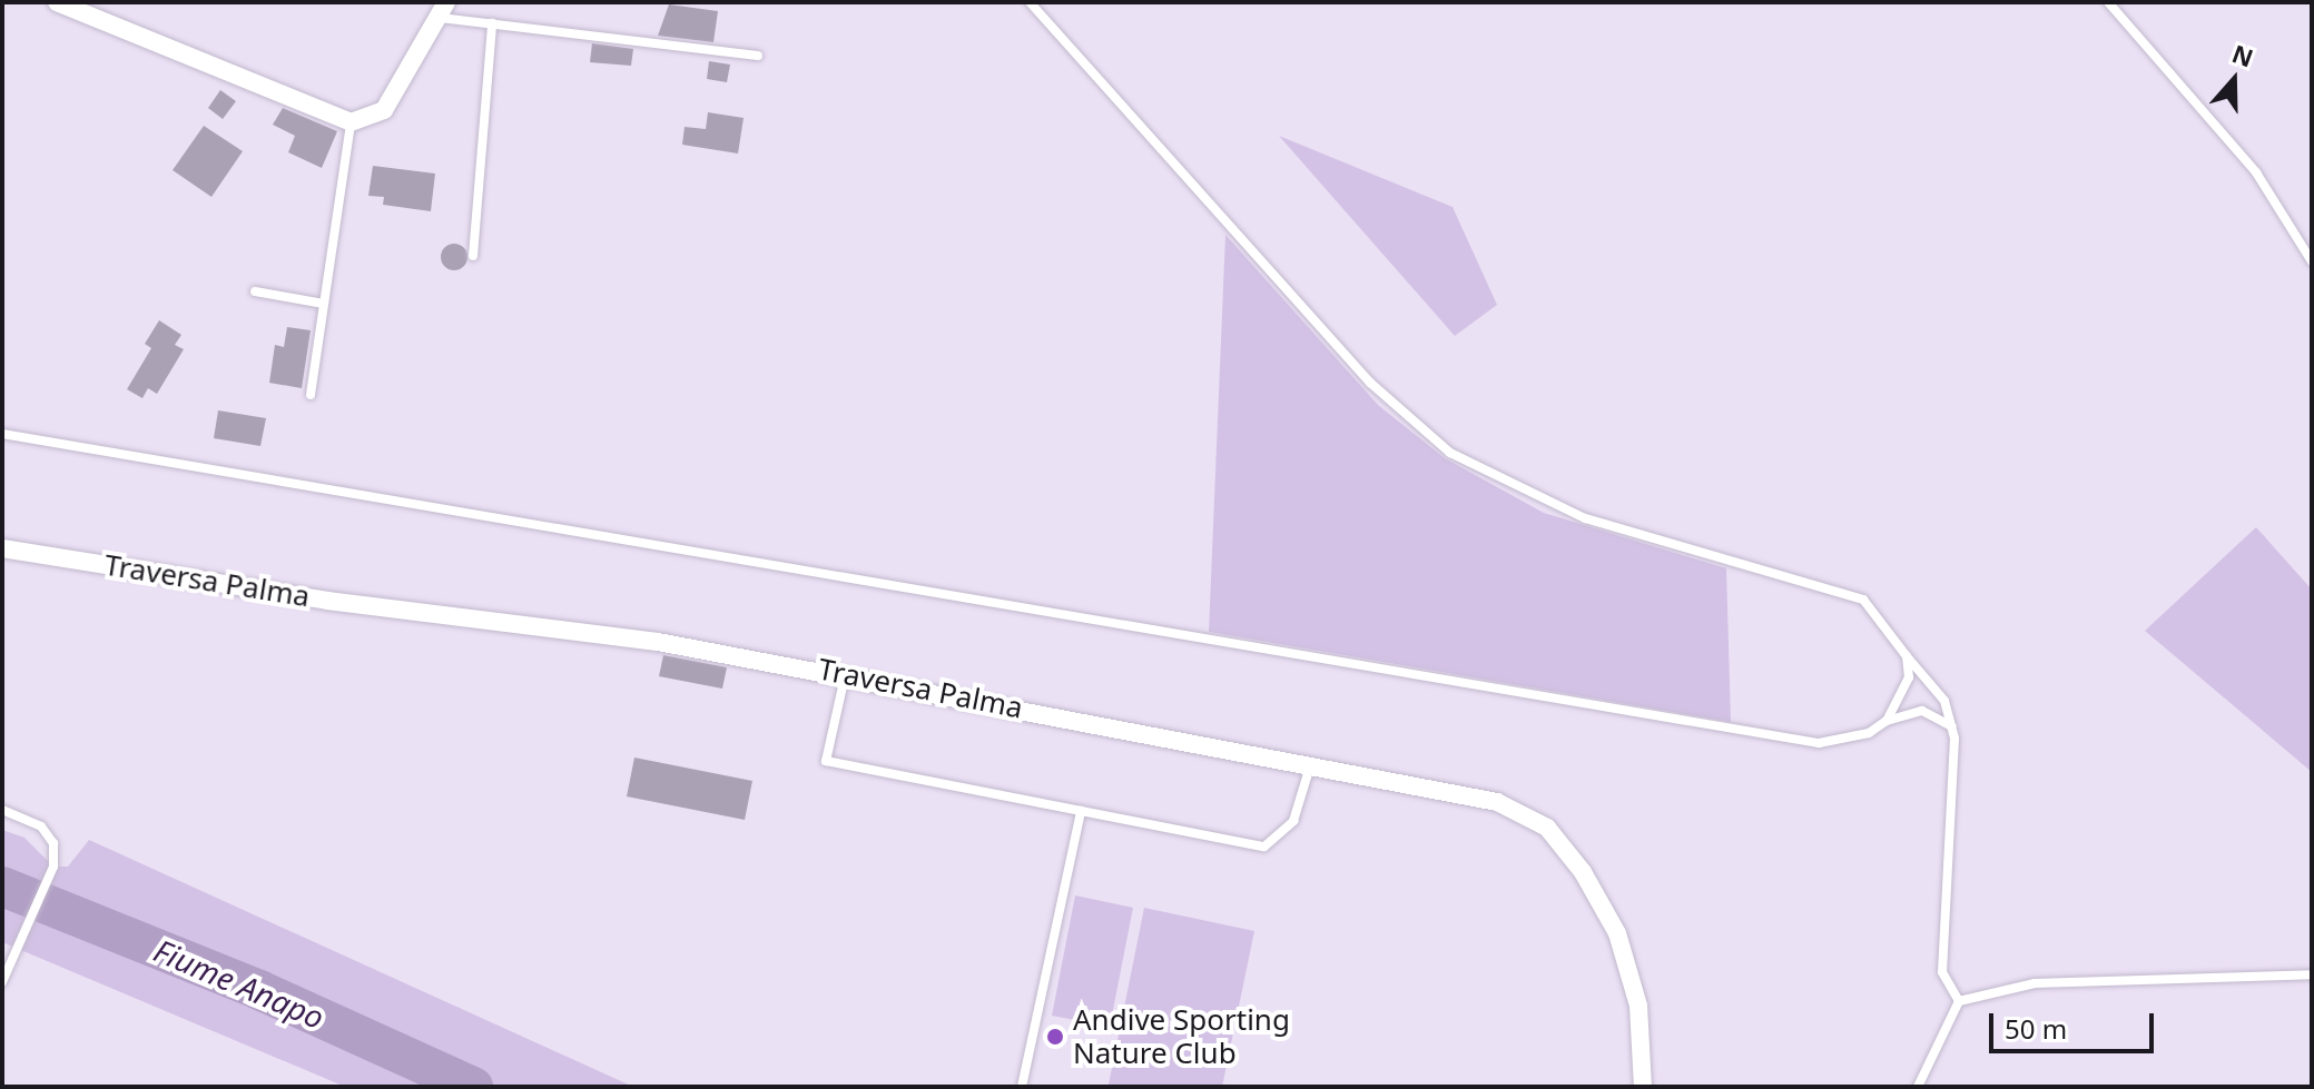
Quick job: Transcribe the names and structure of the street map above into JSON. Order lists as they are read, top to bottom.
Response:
{
  "streets": {
    "street": ["Traversa Palma"]
  },
  "water": ["Fiume Anapo"],
  "places": ["Andive Sporting Nature Club"],
  "scale_bar": "50 m",
  "north": "top"
}
